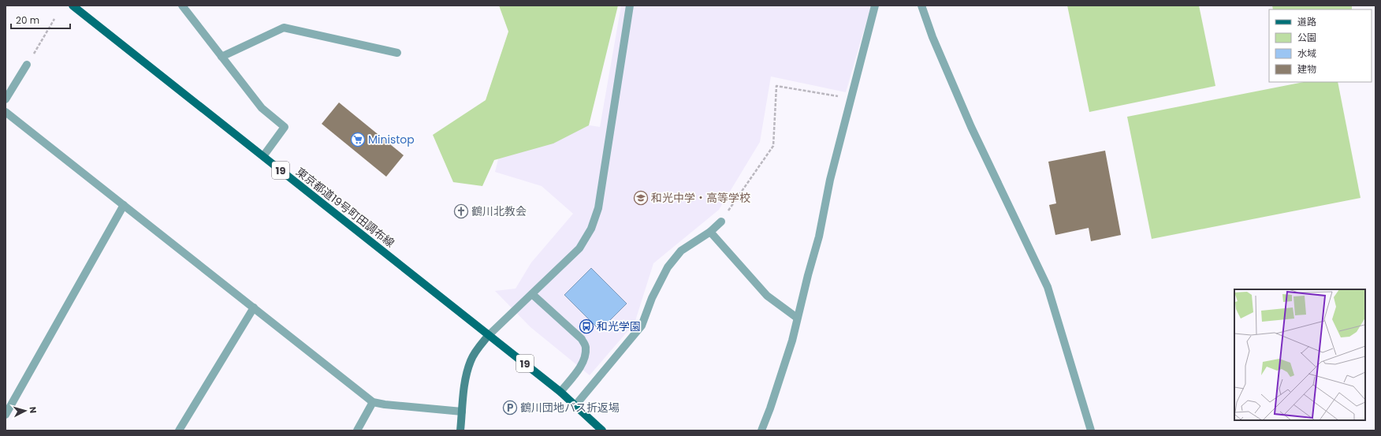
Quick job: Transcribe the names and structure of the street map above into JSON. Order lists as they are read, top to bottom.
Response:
{
  "streets": {
    "main road": ["19", "東京都道19号町田調布線"]
  },
  "places": {
    "supermarket": ["Ministop"],
    "school or university": ["和光中学・高等学校"],
    "church": ["鶴川北教会"],
    "bus stop": ["和光学園"],
    "parking": ["鶴川団地バス折返場"]
  },
  "legend": [
    "道路",
    "公園",
    "水域",
    "建物"
  ],
  "scale_bar": "20 m",
  "north": "right"
}
